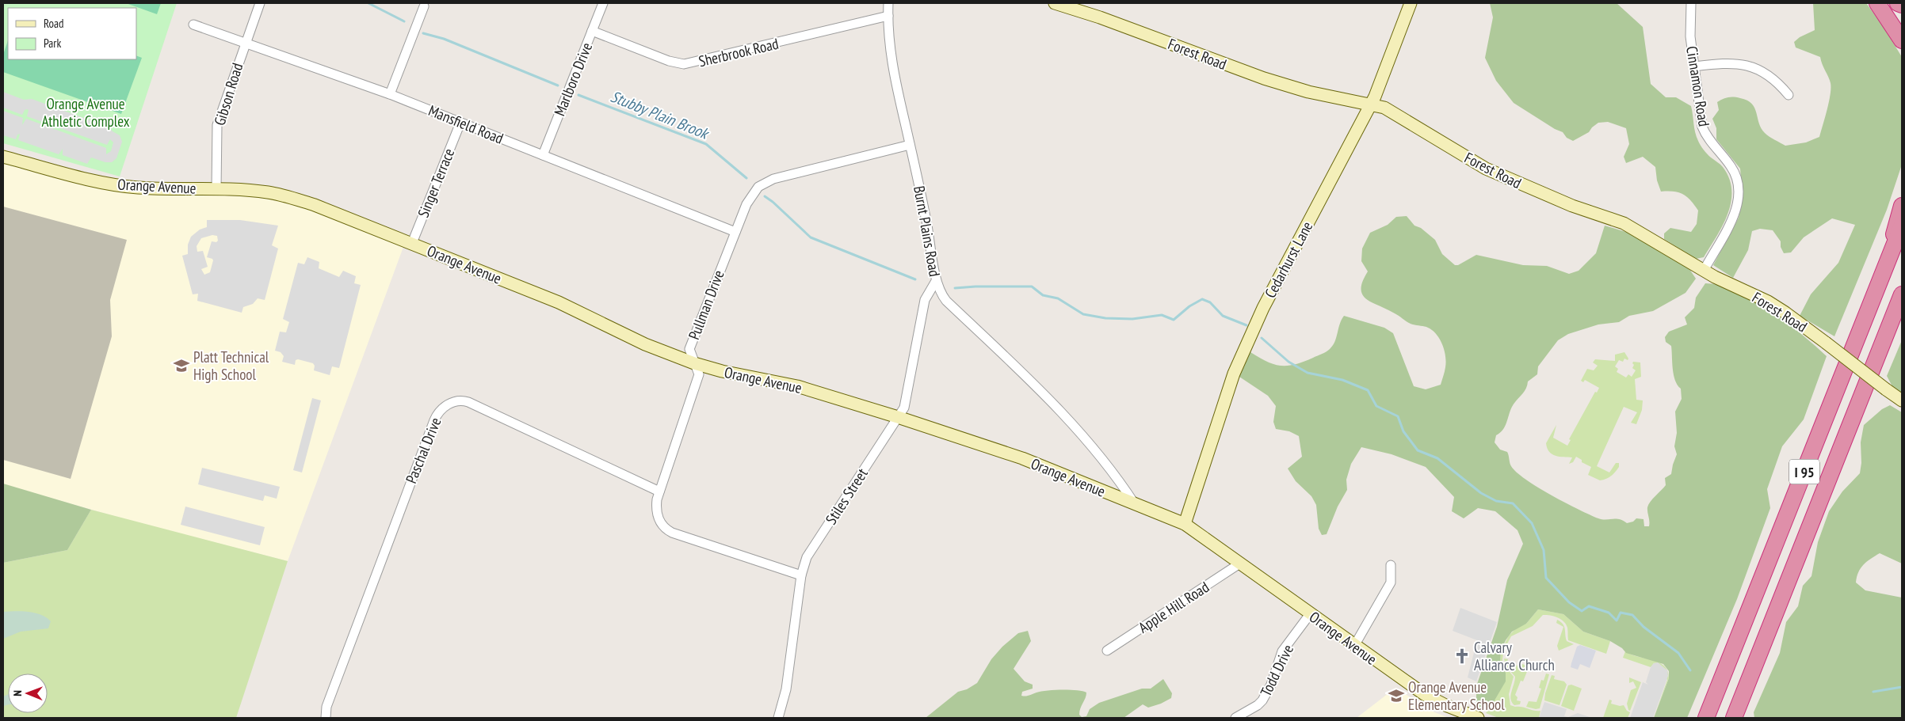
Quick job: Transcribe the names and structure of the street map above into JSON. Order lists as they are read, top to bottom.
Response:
{
  "streets": {
    "highway": ["I 95"],
    "main road": ["Forest Road", "Orange Avenue", "Cedarhurst Lane"],
    "street": [
      "Sherbrook Road",
      "Marlboro Drive",
      "Cinnamon Road",
      "Gibson Road",
      "Mansfield Road",
      "Singer Terrace",
      "Burnt Plains Road",
      "Pullman Drive",
      "Paschal Drive",
      "Stiles Street",
      "Apple Hill Road",
      "Todd Drive"
    ]
  },
  "crossings": [
    ["Sherbrook Road", "Marlboro Drive"],
    ["Sherbrook Road", "Burnt Plains Road"],
    ["Forest Road", "Cinnamon Road"],
    ["Forest Road", "Cedarhurst Lane"],
    ["Marlboro Drive", "Mansfield Road"],
    ["Gibson Road", "Mansfield Road"],
    ["Gibson Road", "Orange Avenue"],
    ["Mansfield Road", "Singer Terrace"],
    ["Mansfield Road", "Pullman Drive"],
    ["Singer Terrace", "Orange Avenue"],
    ["Orange Avenue", "Burnt Plains Road"],
    ["Orange Avenue", "Cedarhurst Lane"],
    ["Orange Avenue", "Pullman Drive"],
    ["Orange Avenue", "Stiles Street"],
    ["Orange Avenue", "Apple Hill Road"],
    ["Orange Avenue", "Todd Drive"],
    ["Burnt Plains Road", "Pullman Drive"],
    ["Burnt Plains Road", "Stiles Street"],
    ["Pullman Drive", "Paschal Drive"],
    ["Pullman Drive", "Stiles Street"]
  ],
  "water": ["Stubby Plain Brook"],
  "parks": ["Orange Avenue Athletic Complex"],
  "places": {
    "school or university": ["Platt Technical High School", "Orange Avenue Elementary School"],
    "church": ["Calvary Alliance Church"]
  },
  "legend": ["Road", "Park"],
  "north": "left"
}
